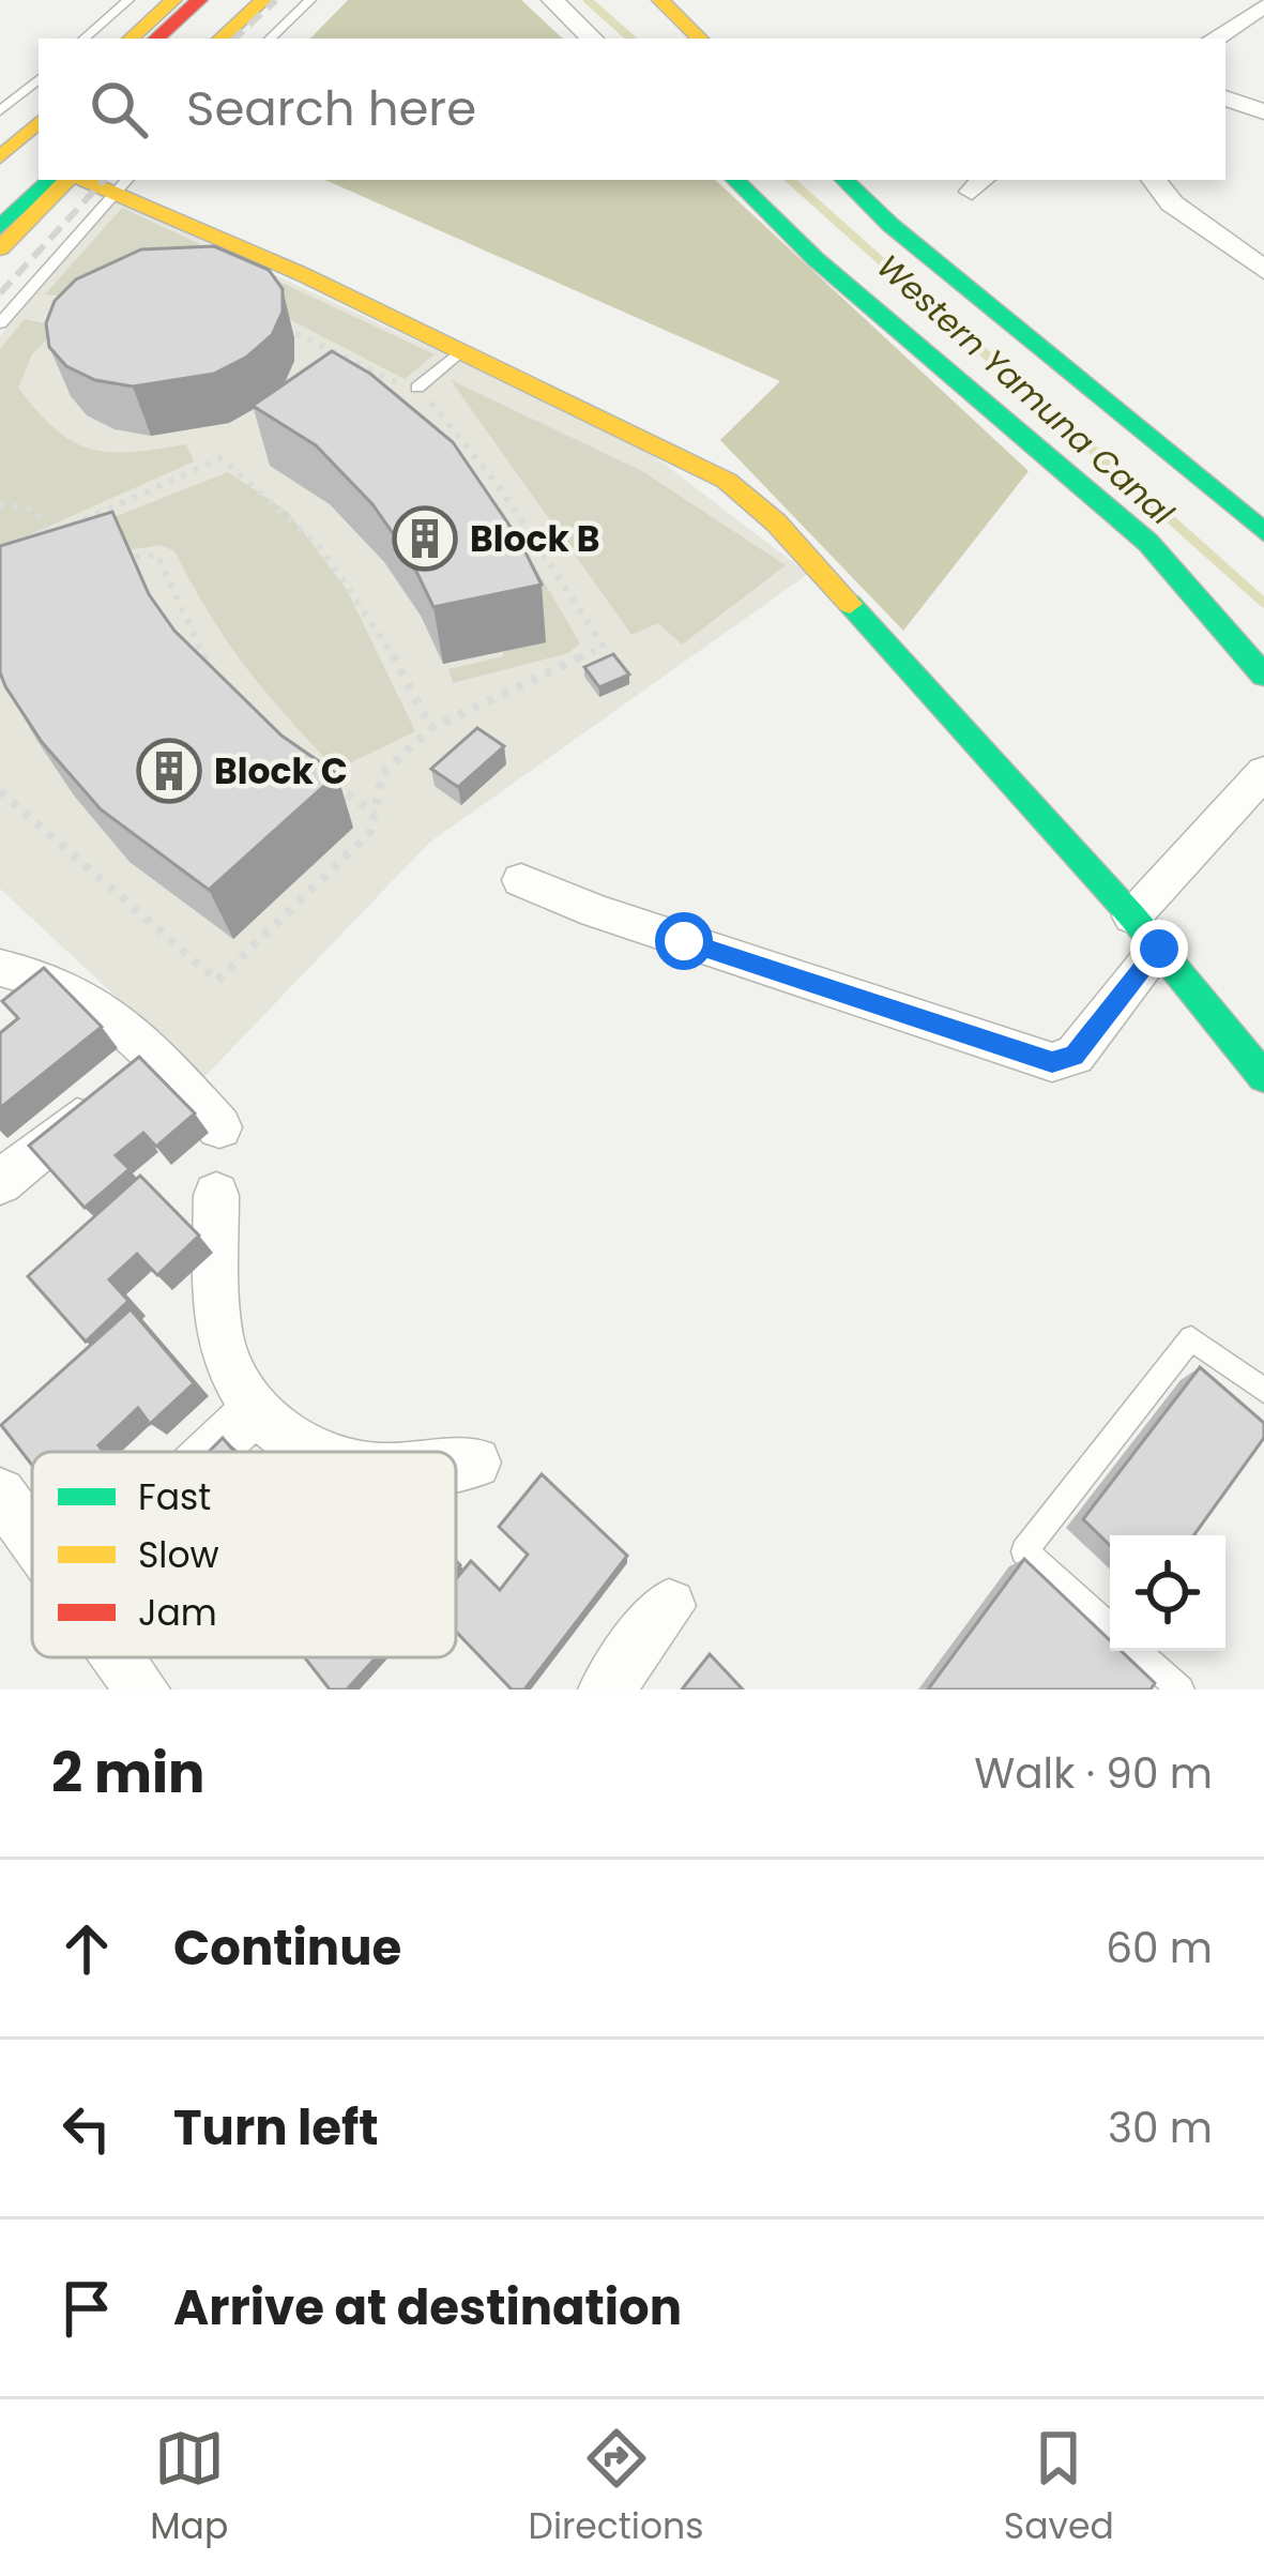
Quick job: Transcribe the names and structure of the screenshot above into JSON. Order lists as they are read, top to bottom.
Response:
{
  "water": ["Western Yamuna Canal"],
  "places": {
    "building": ["Block B", "Block C"]
  },
  "legend": ["Fast", "Slow", "Jam"],
  "page": {
    "search": "Search here",
    "heading": ["2 min", "Walk · 90 m"],
    "list": [
      ["Continue", "60 m"],
      ["Turn left", "30 m"],
      "Arrive at destination"
    ],
    "nav": ["Map", "Directions", "Saved"]
  }
}
